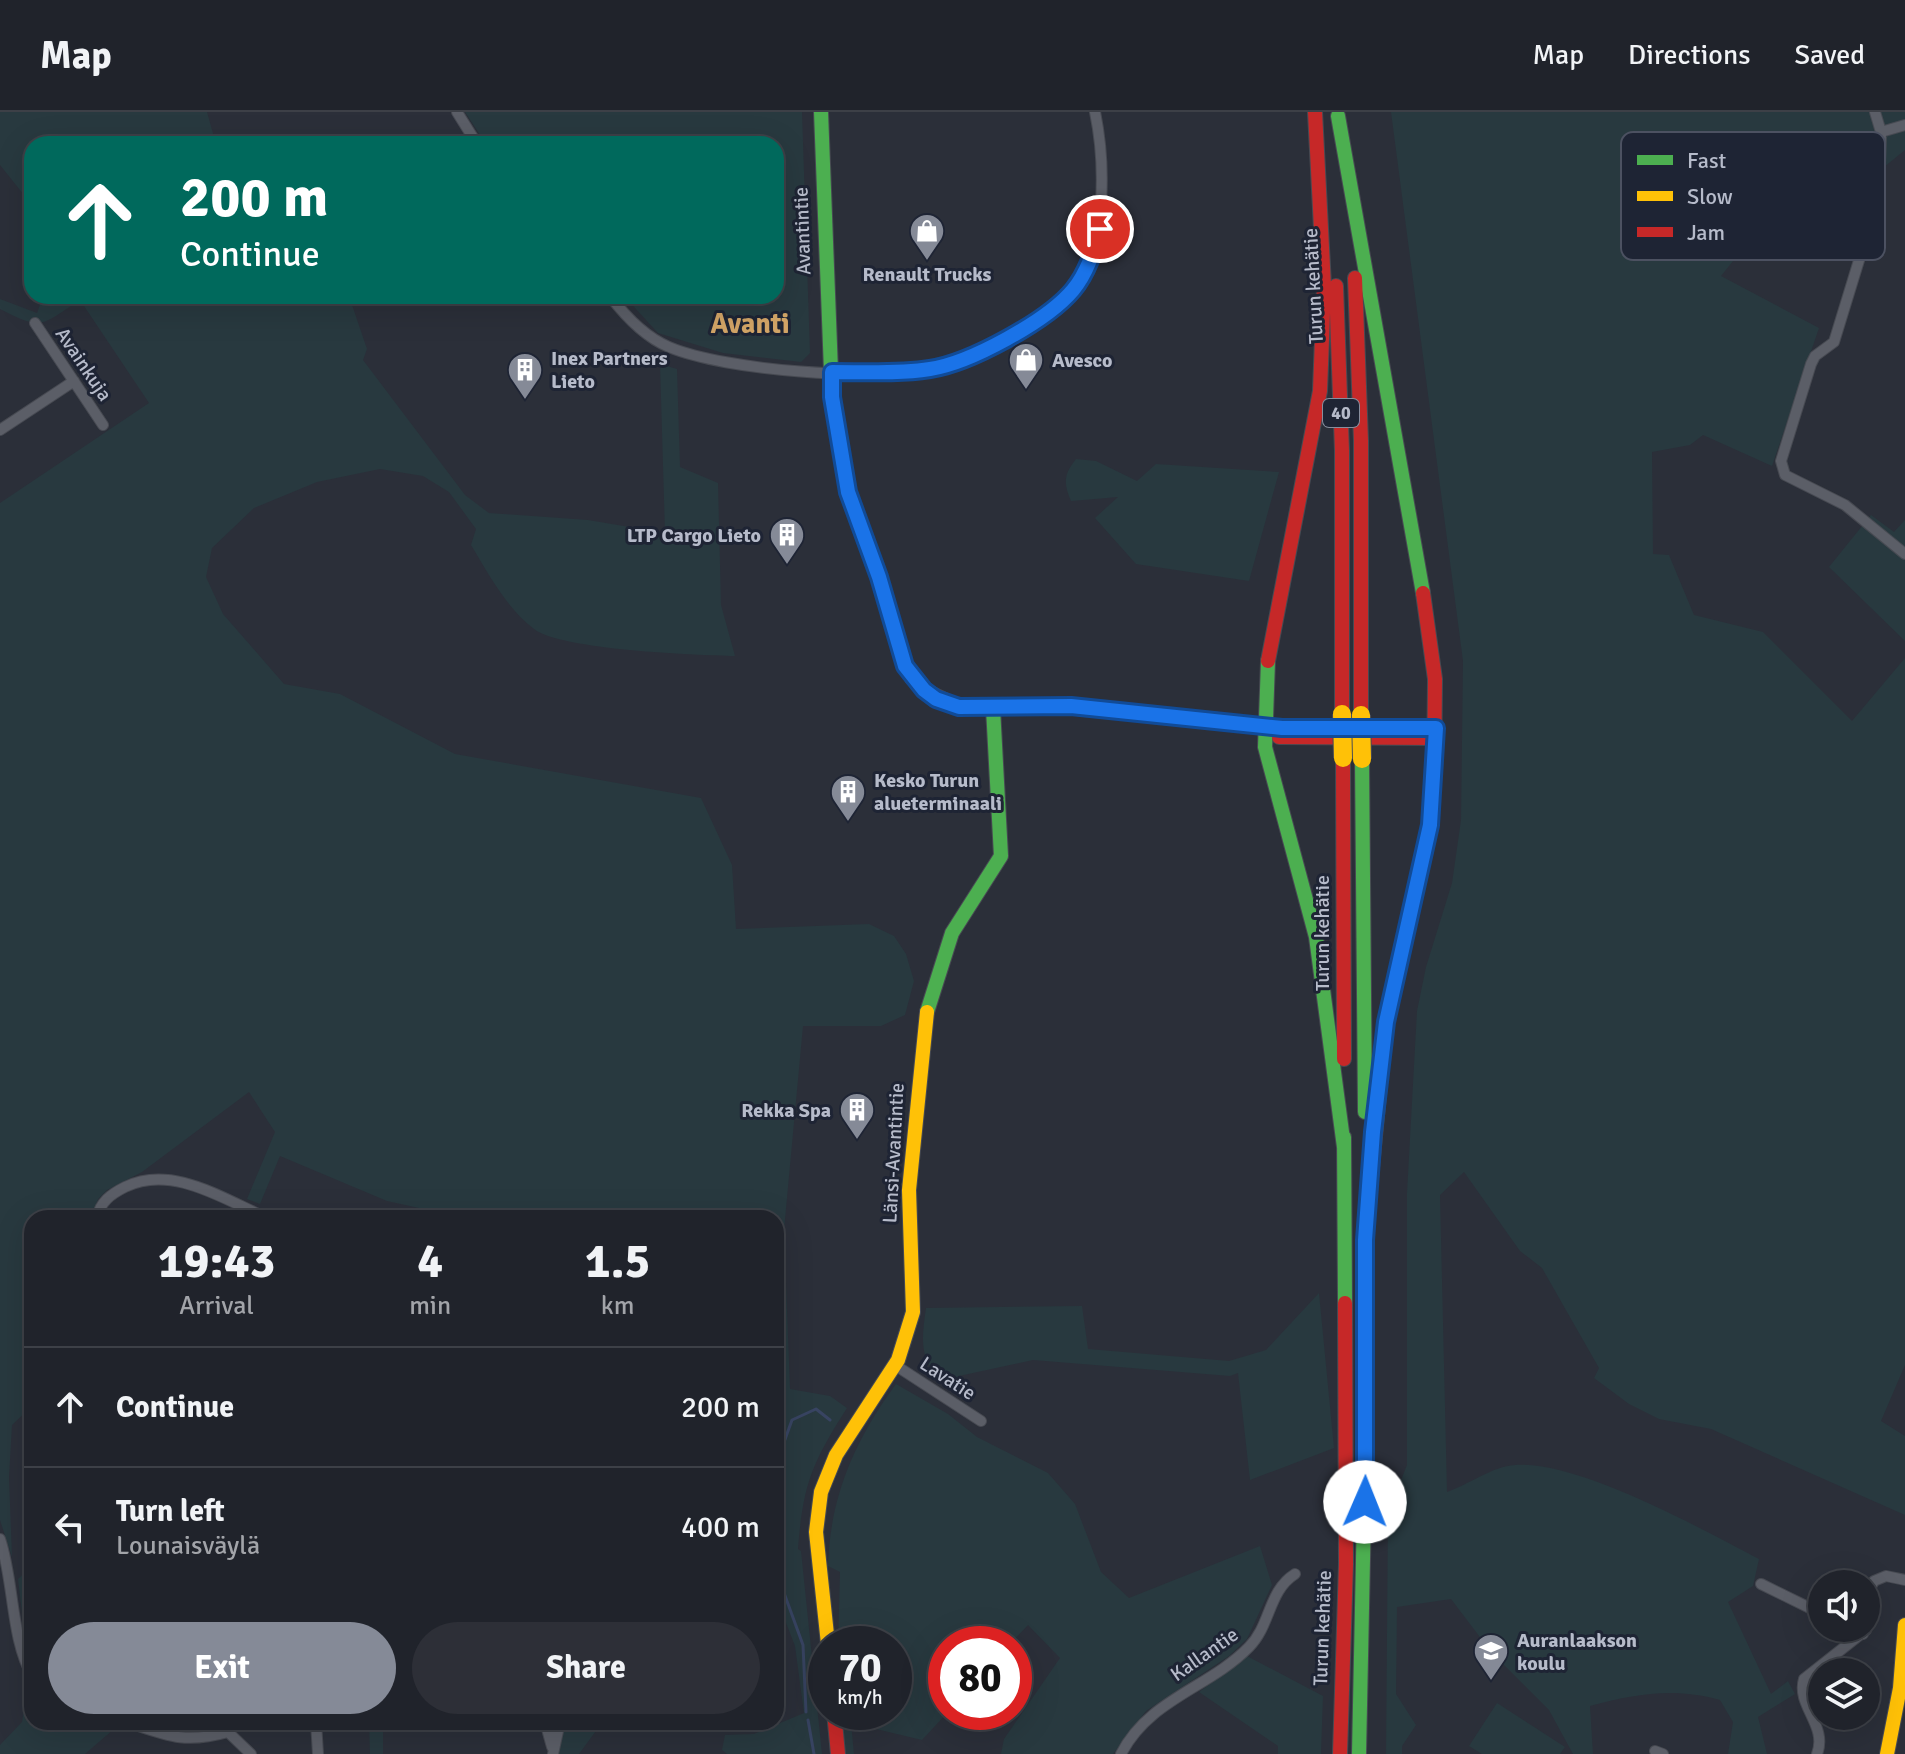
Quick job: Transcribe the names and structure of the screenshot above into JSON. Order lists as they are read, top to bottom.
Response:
{
  "streets": {
    "main road": [
      "Avantintie",
      "Turun kehätie",
      "40",
      "Länsi-Avantintie"
    ],
    "street": ["Avainkuja", "Lavatie", "Kallantie"]
  },
  "crossings": [
    ["Avantintie", "Länsi-Avantintie"],
    ["Länsi-Avantintie", "Lavatie"]
  ],
  "districts": ["Avanti"],
  "places": {
    "shop": ["Renault Trucks", "Avesco"],
    "building": [
      "Inex Partners Lieto",
      "LTP Cargo Lieto",
      "Kesko Turun alueterminaali",
      "Rekka Spa"
    ],
    "school or university": ["Auranlaakson koulu"]
  },
  "legend": ["Fast", "Slow", "Jam"],
  "page": {
    "header": "Map",
    "nav": ["Map", "Directions", "Saved"],
    "turn": ["200 m", "Continue"],
    "eta": [
      "19:43",
      "Arrival",
      "4",
      "min",
      "1.5",
      "km"
    ],
    "list": [
      {
        "name": "Continue",
        "value": "200 m"
      },
      {
        "name": "Turn left",
        "note": "Lounaisväylä",
        "value": "400 m"
      }
    ],
    "buttons": ["Exit", "Share"],
    "speed": "70 km/h",
    "limit": "80"
  }
}
